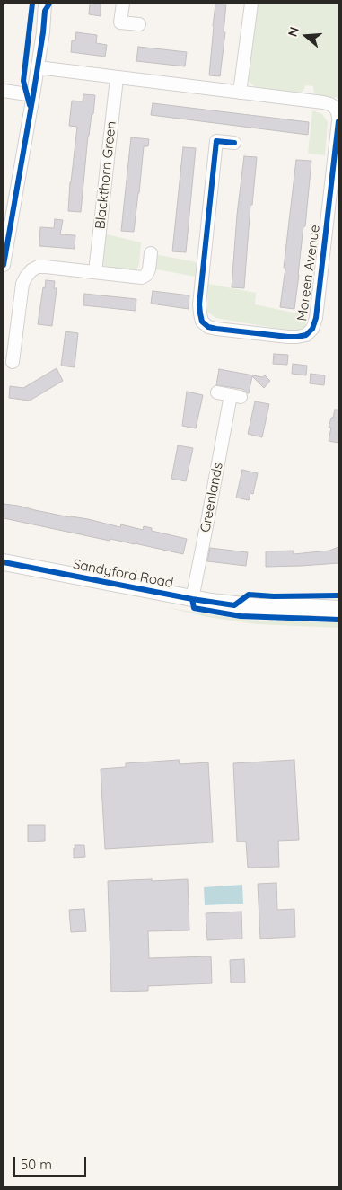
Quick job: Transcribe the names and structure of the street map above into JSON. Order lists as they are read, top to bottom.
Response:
{
  "streets": {
    "main road": ["Sandyford Road"],
    "street": ["Blackthorn Green", "Moreen Avenue", "Greenlands"]
  },
  "crossings": [
    ["Blackthorn Green", "Moreen Avenue"],
    ["Greenlands", "Sandyford Road"]
  ],
  "scale_bar": "50 m",
  "north": "left"
}
